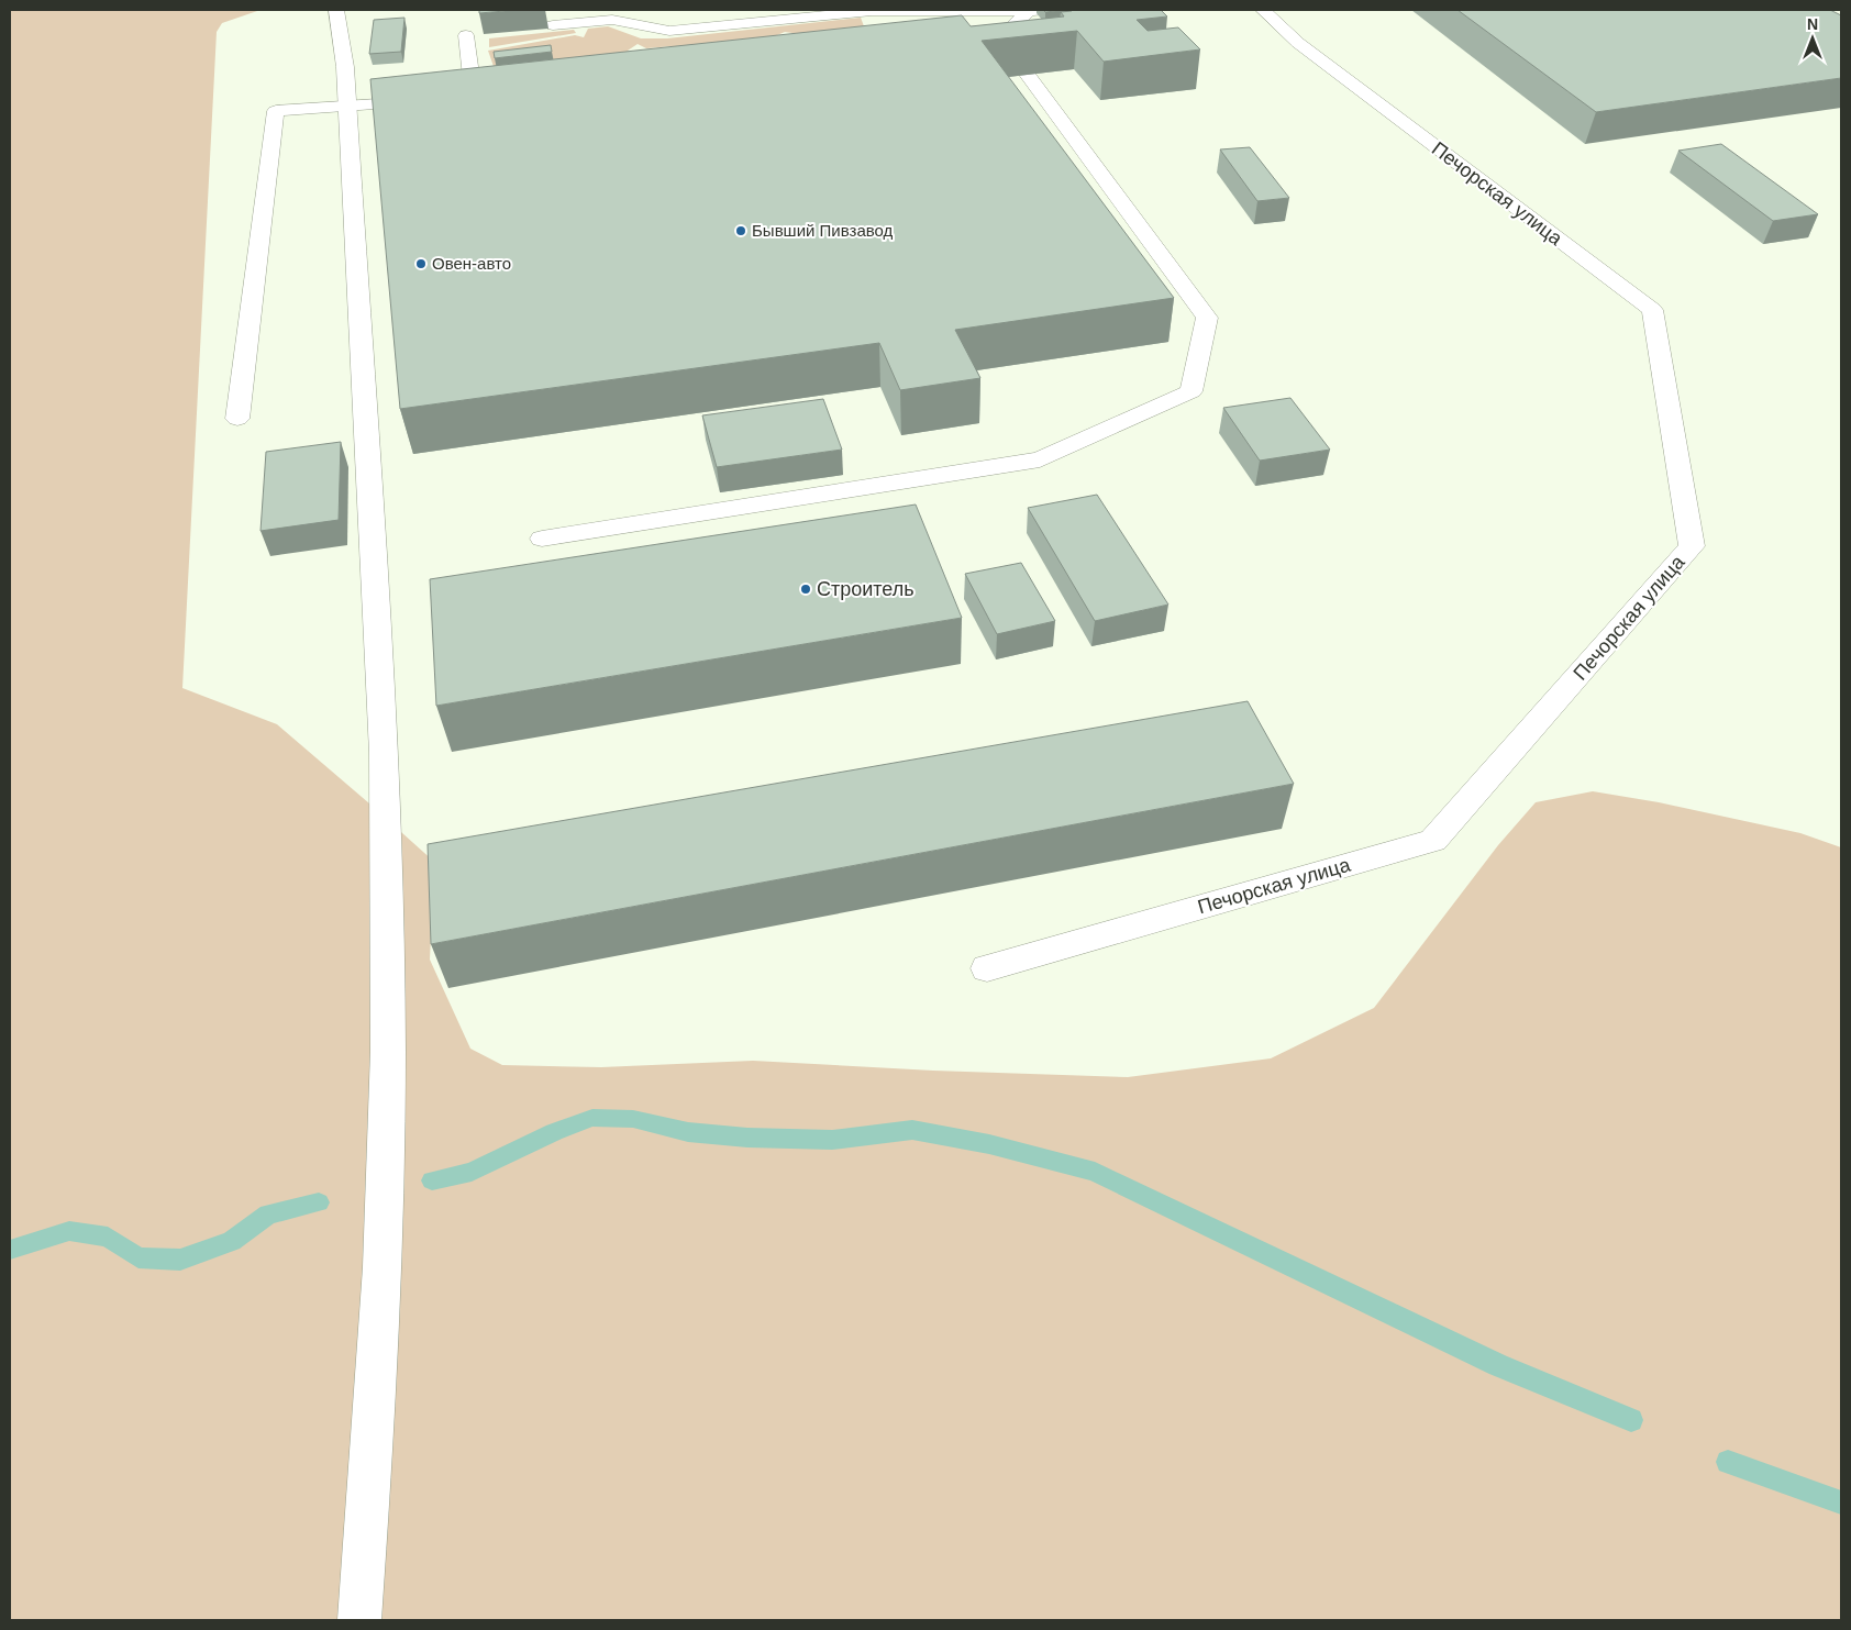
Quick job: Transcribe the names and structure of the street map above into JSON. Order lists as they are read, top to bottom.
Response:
{
  "streets": {
    "street": ["Печорская улица"]
  },
  "places": ["Бывший Пивзавод", "Овен-авто", "Строитель"],
  "north": "top"
}
